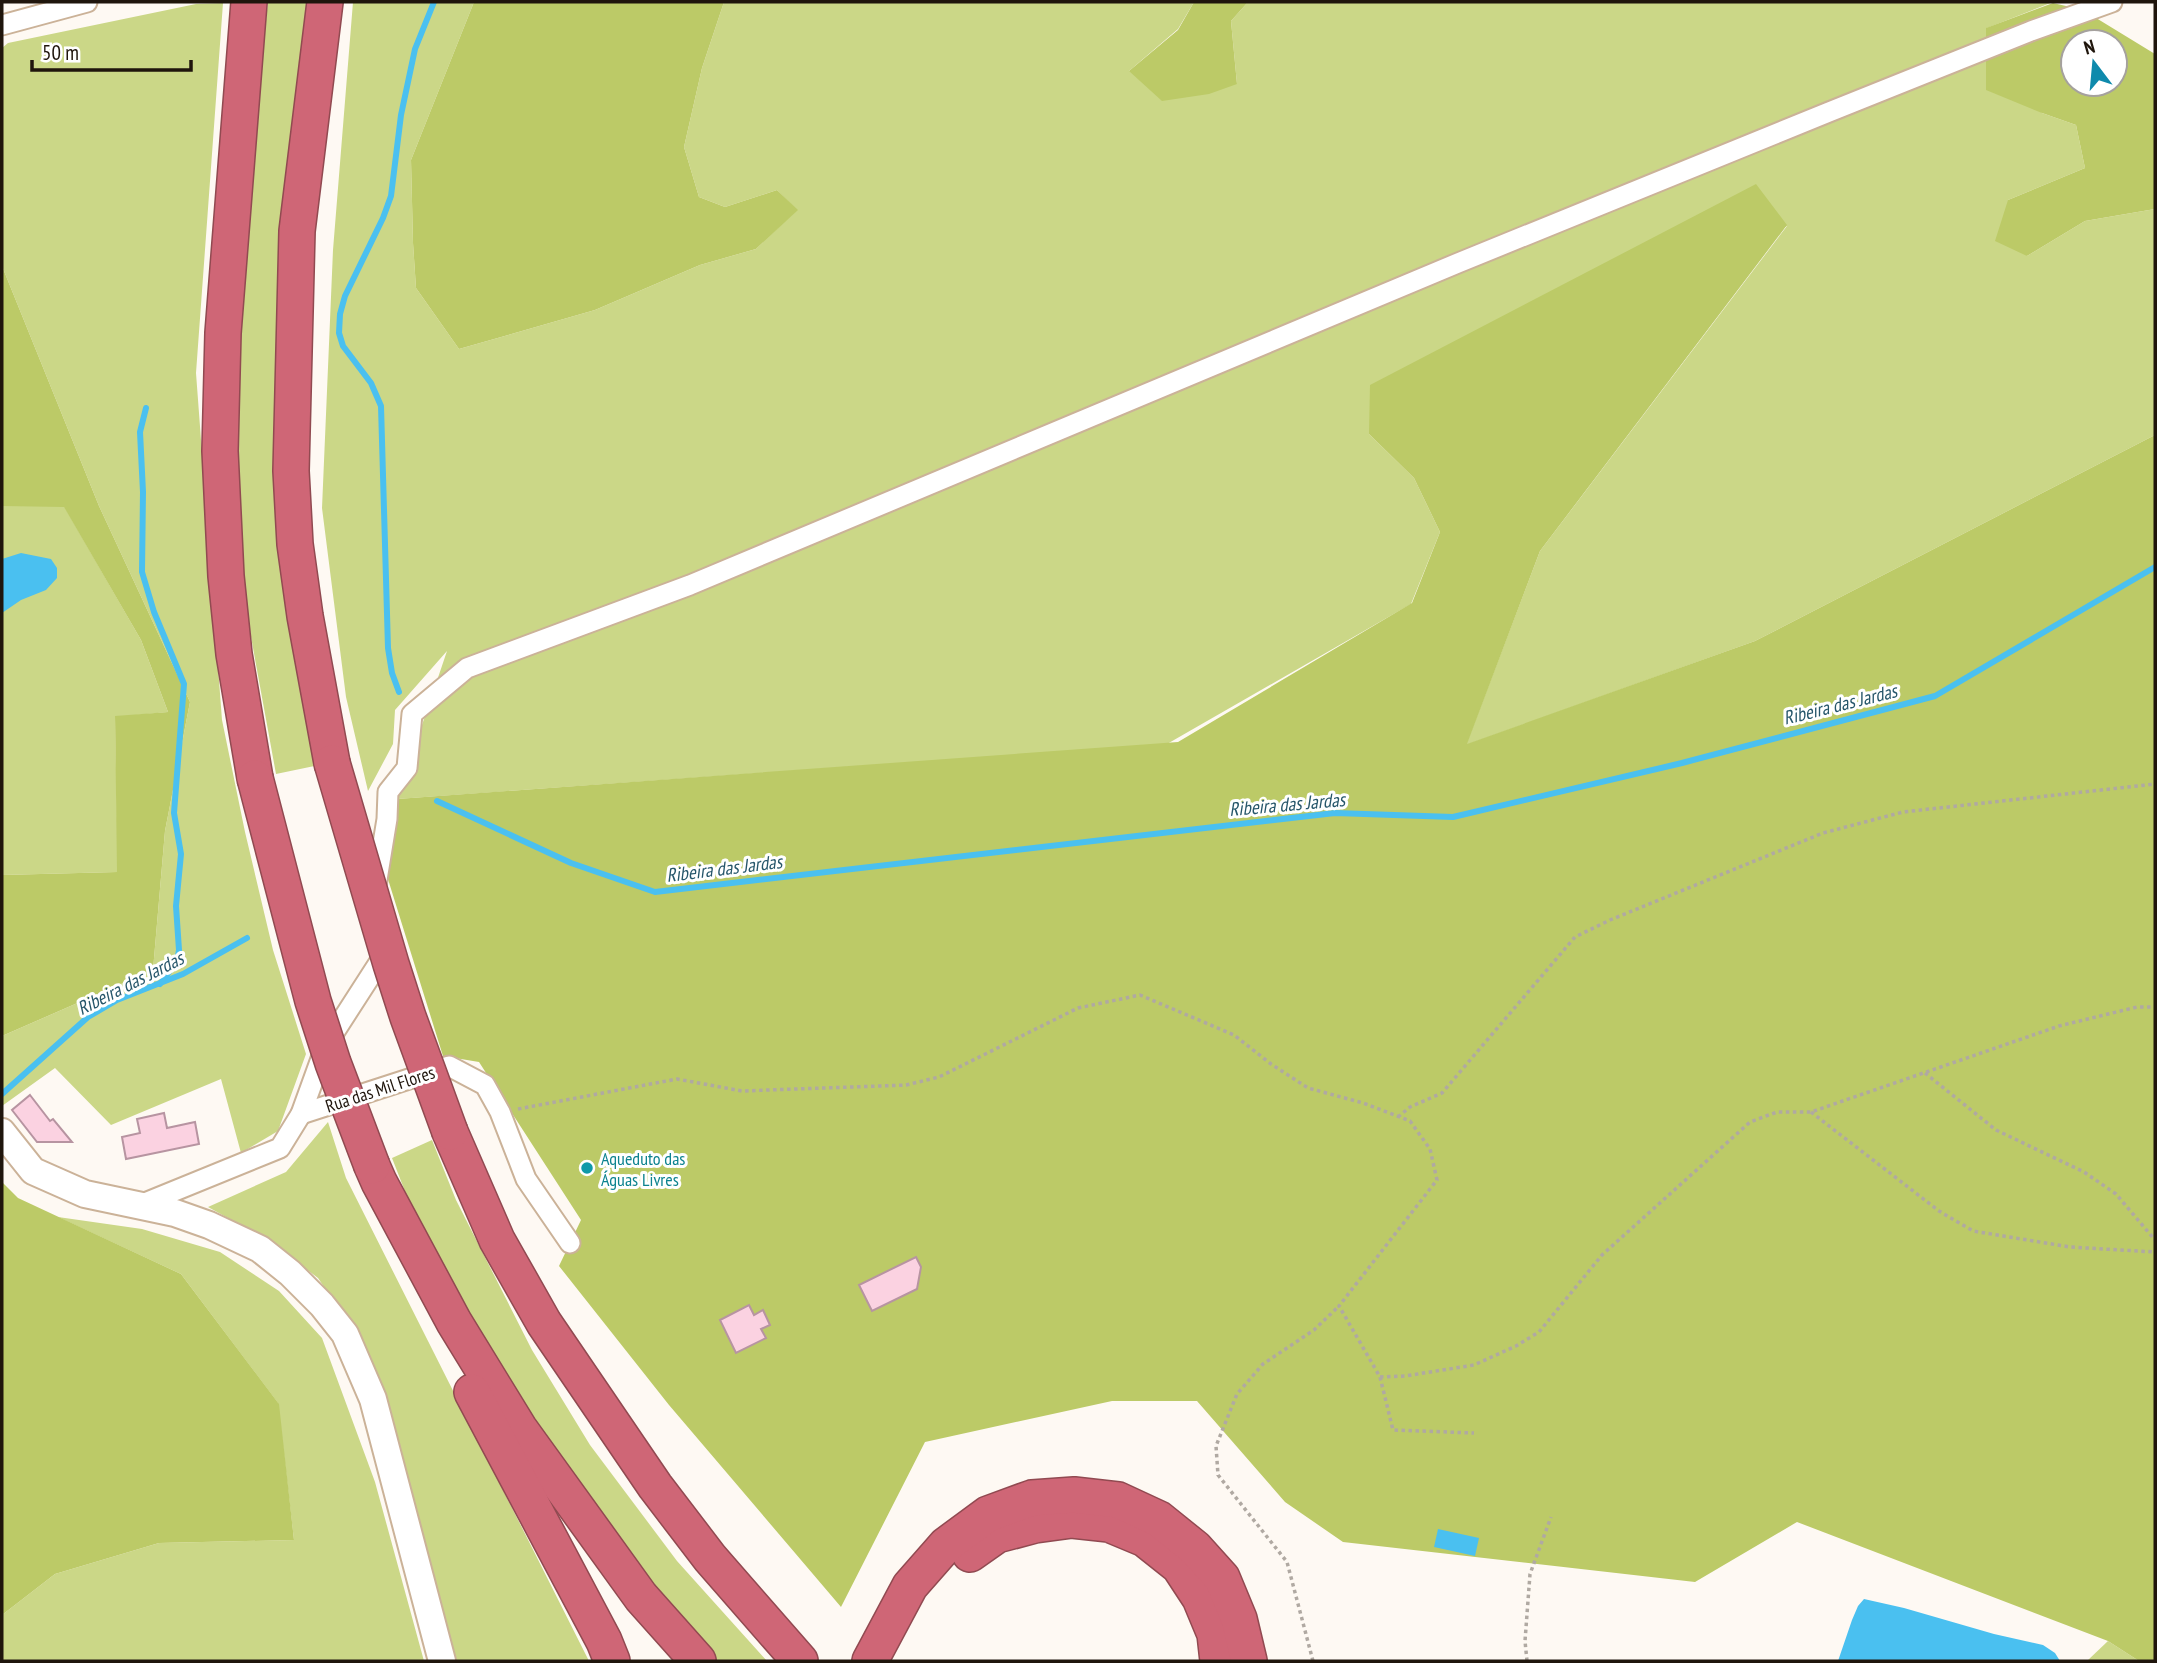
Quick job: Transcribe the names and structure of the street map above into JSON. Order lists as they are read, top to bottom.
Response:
{
  "streets": {
    "street": ["Rua das Mil Flores"]
  },
  "water": ["Ribeira das Jardas"],
  "places": ["Aqueduto das Águas Livres"],
  "scale_bar": "50 m",
  "north": "top"
}
